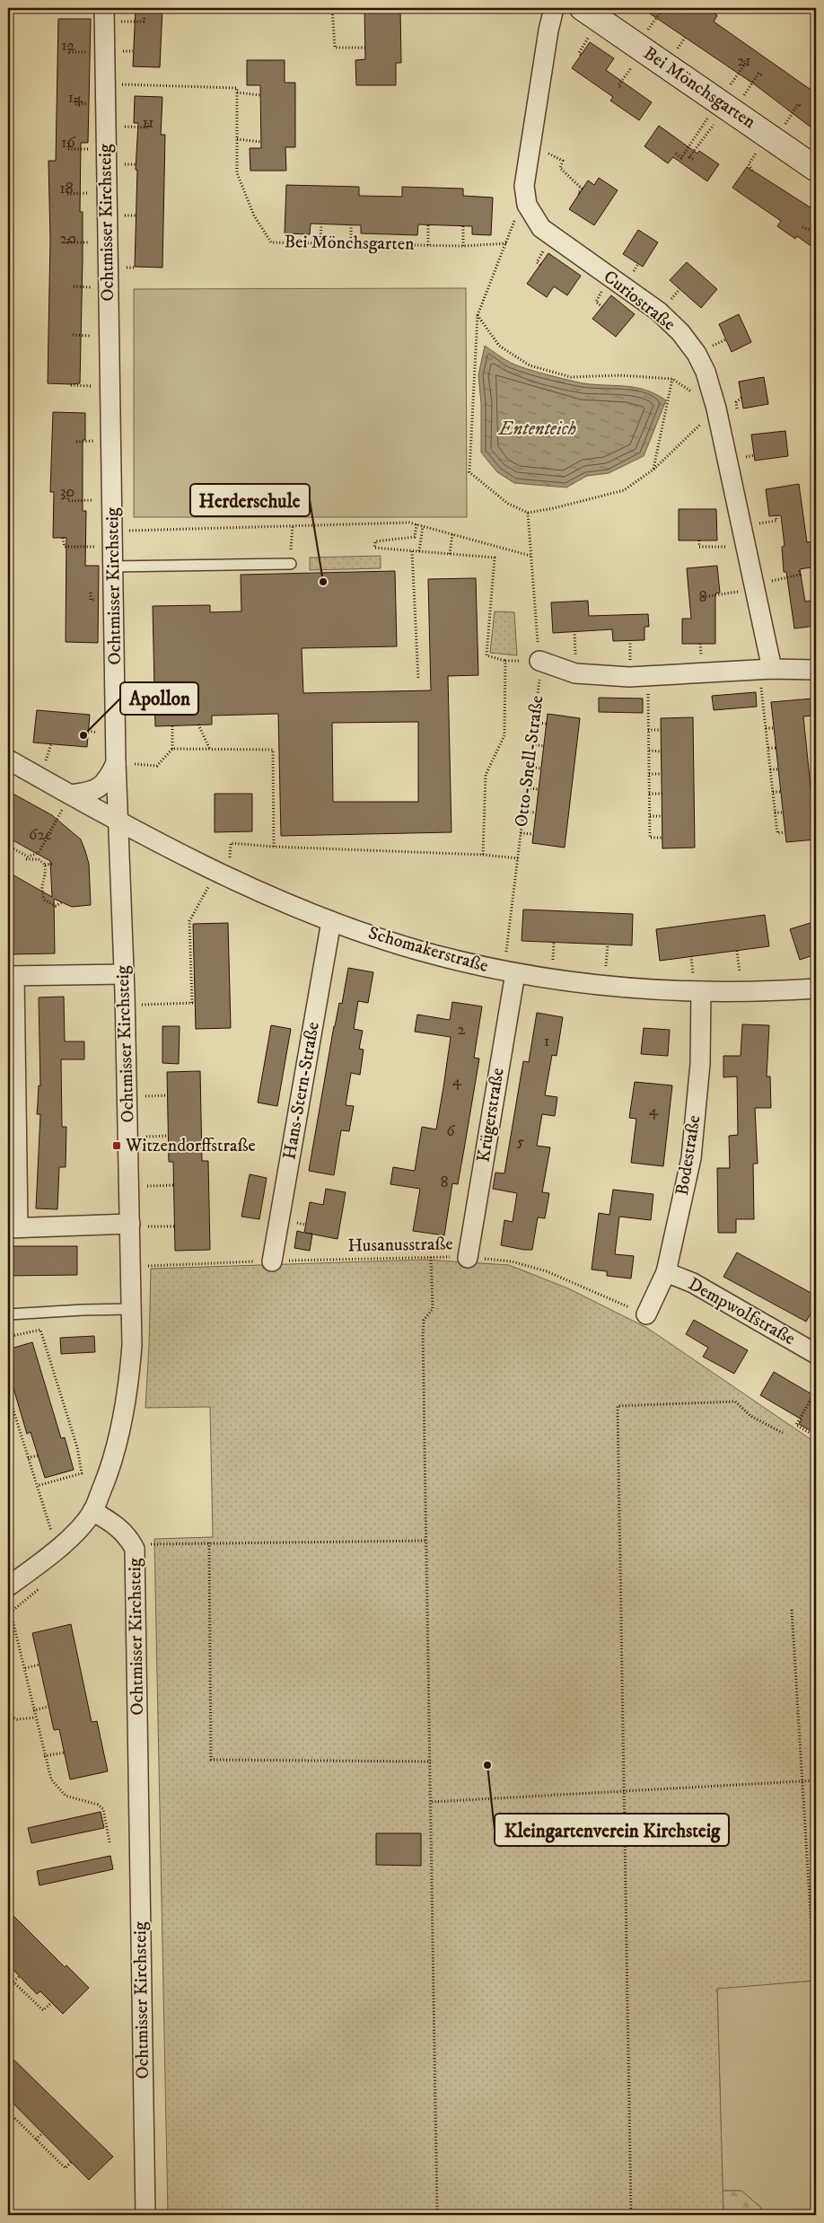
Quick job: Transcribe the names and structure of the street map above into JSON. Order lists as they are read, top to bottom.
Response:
{
  "streets": {
    "street": [
      "Bei Mönchsgarten",
      "Ochtmisser Kirchsteig",
      "Curiostraße",
      "Schomakerstraße",
      "Hans-Stern-Straße",
      "Krügerstraße",
      "Bodestraße",
      "Dempwolfstraße"
    ],
    "path": ["Otto-Snell-Straße", "Husanusstraße"]
  },
  "crossings": [
    ["Ochtmisser Kirchsteig", "Schomakerstraße"],
    ["Otto-Snell-Straße", "Schomakerstraße"],
    ["Otto-Snell-Straße", "Krügerstraße"],
    ["Schomakerstraße", "Hans-Stern-Straße"],
    ["Schomakerstraße", "Krügerstraße"],
    ["Schomakerstraße", "Bodestraße"],
    ["Hans-Stern-Straße", "Husanusstraße"],
    ["Krügerstraße", "Husanusstraße"],
    ["Bodestraße", "Husanusstraße"],
    ["Bodestraße", "Dempwolfstraße"]
  ],
  "water": ["Ententeich"],
  "places": {
    "other": ["Herderschule", "Apollon", "Kleingartenverein Kirchsteig"],
    "transit": ["Witzendorffstraße"]
  },
  "house_numbers": [
    "12",
    "21",
    "14",
    "11",
    "16",
    "18",
    "20",
    "30",
    "8",
    "62c",
    "2",
    "1",
    "4",
    "4",
    "6",
    "5",
    "8"
  ]
}
